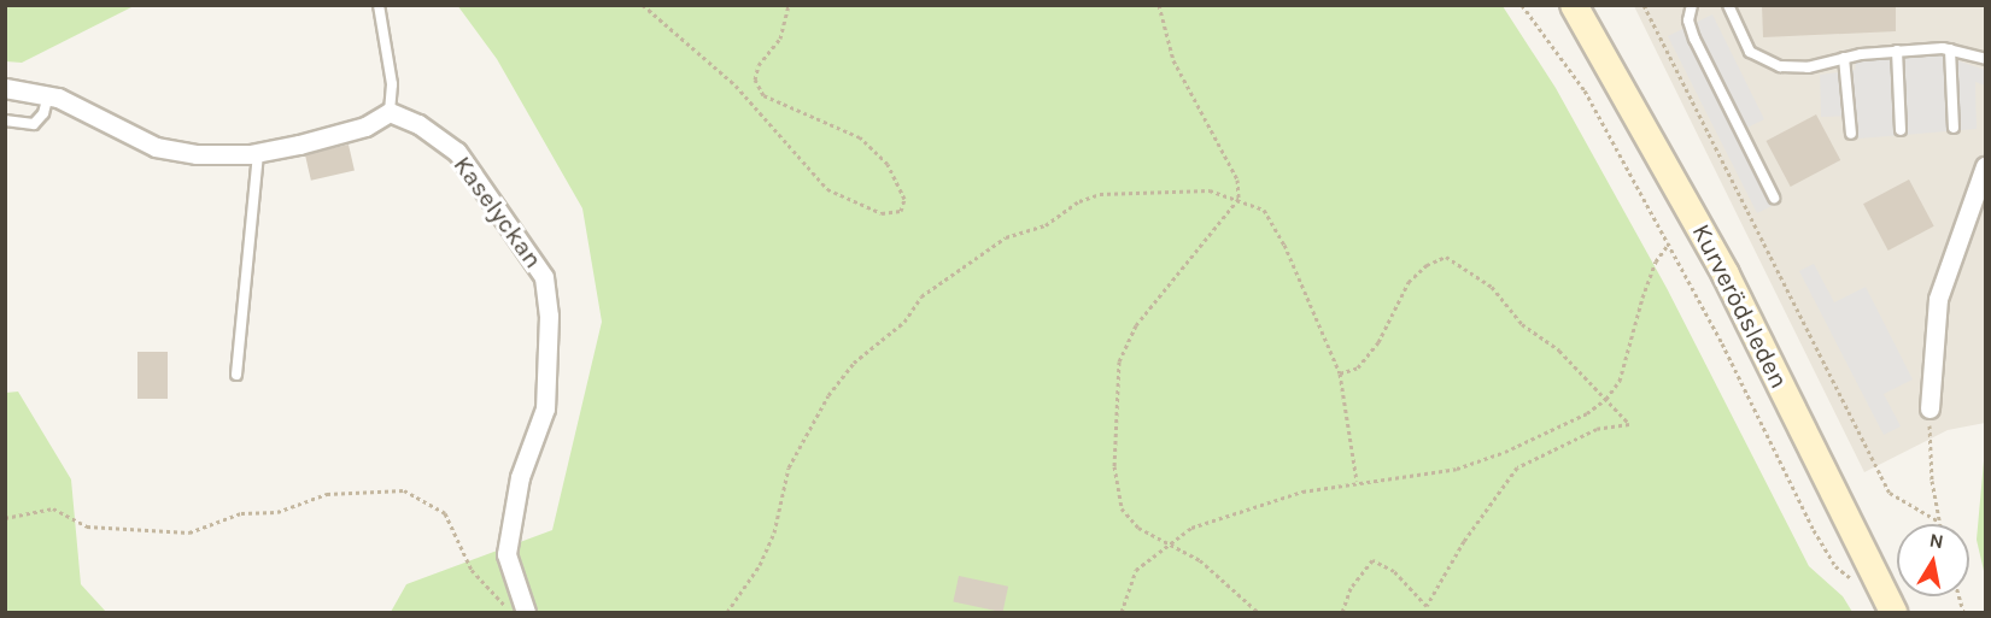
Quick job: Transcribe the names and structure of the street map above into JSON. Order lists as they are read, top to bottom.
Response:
{
  "streets": {
    "main road": ["Kurverödsleden"],
    "street": ["Kaselyckan"]
  },
  "north": "top"
}
